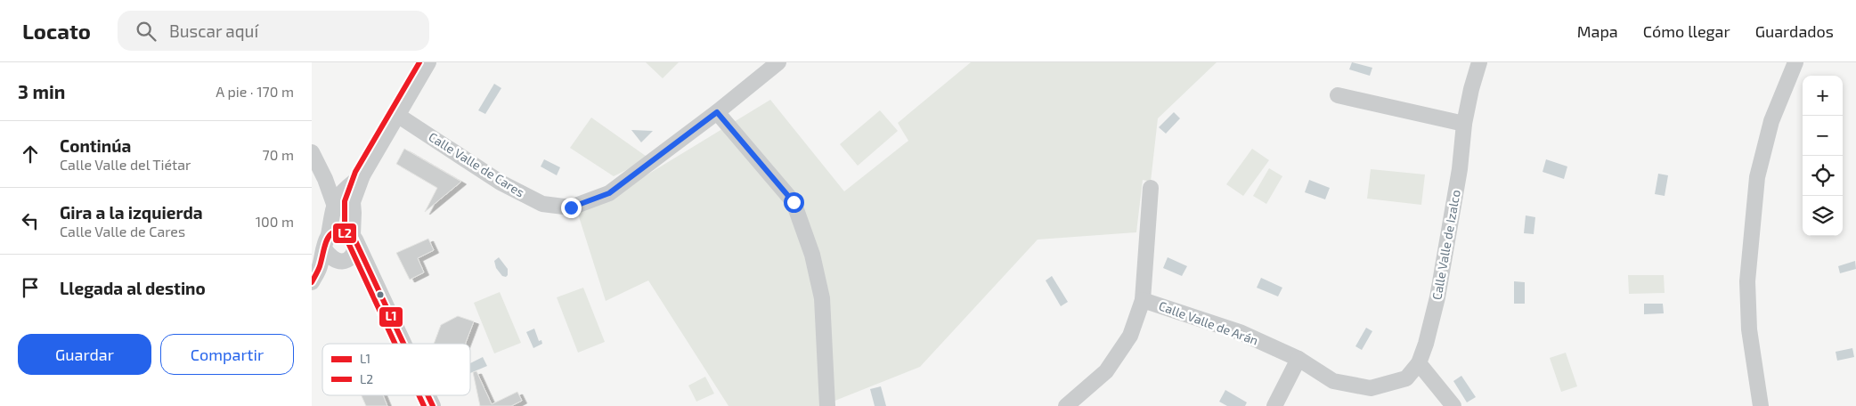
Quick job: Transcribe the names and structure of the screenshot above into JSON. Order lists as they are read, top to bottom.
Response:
{
  "streets": {
    "street": ["Calle Valle de Cares", "Calle Valle de Izalco", "Calle Valle de Arán"]
  },
  "crossings": [
    ["Calle Valle de Izalco", "Calle Valle de Arán"]
  ],
  "lines": ["transit line L2", "transit line L1"],
  "legend": ["L1", "L2"],
  "page": {
    "header": "Locato",
    "search": "Buscar aquí",
    "nav": ["Mapa", "Cómo llegar", "Guardados"],
    "heading": ["3 min", "A pie · 170 m"],
    "map_buttons": ["+", "−"],
    "list": [
      ["Continúa", "Calle Valle del Tiétar", "70 m"],
      ["Gira a la izquierda", "Calle Valle de Cares", "100 m"],
      "Llegada al destino"
    ],
    "buttons": ["Guardar", "Compartir"]
  }
}
